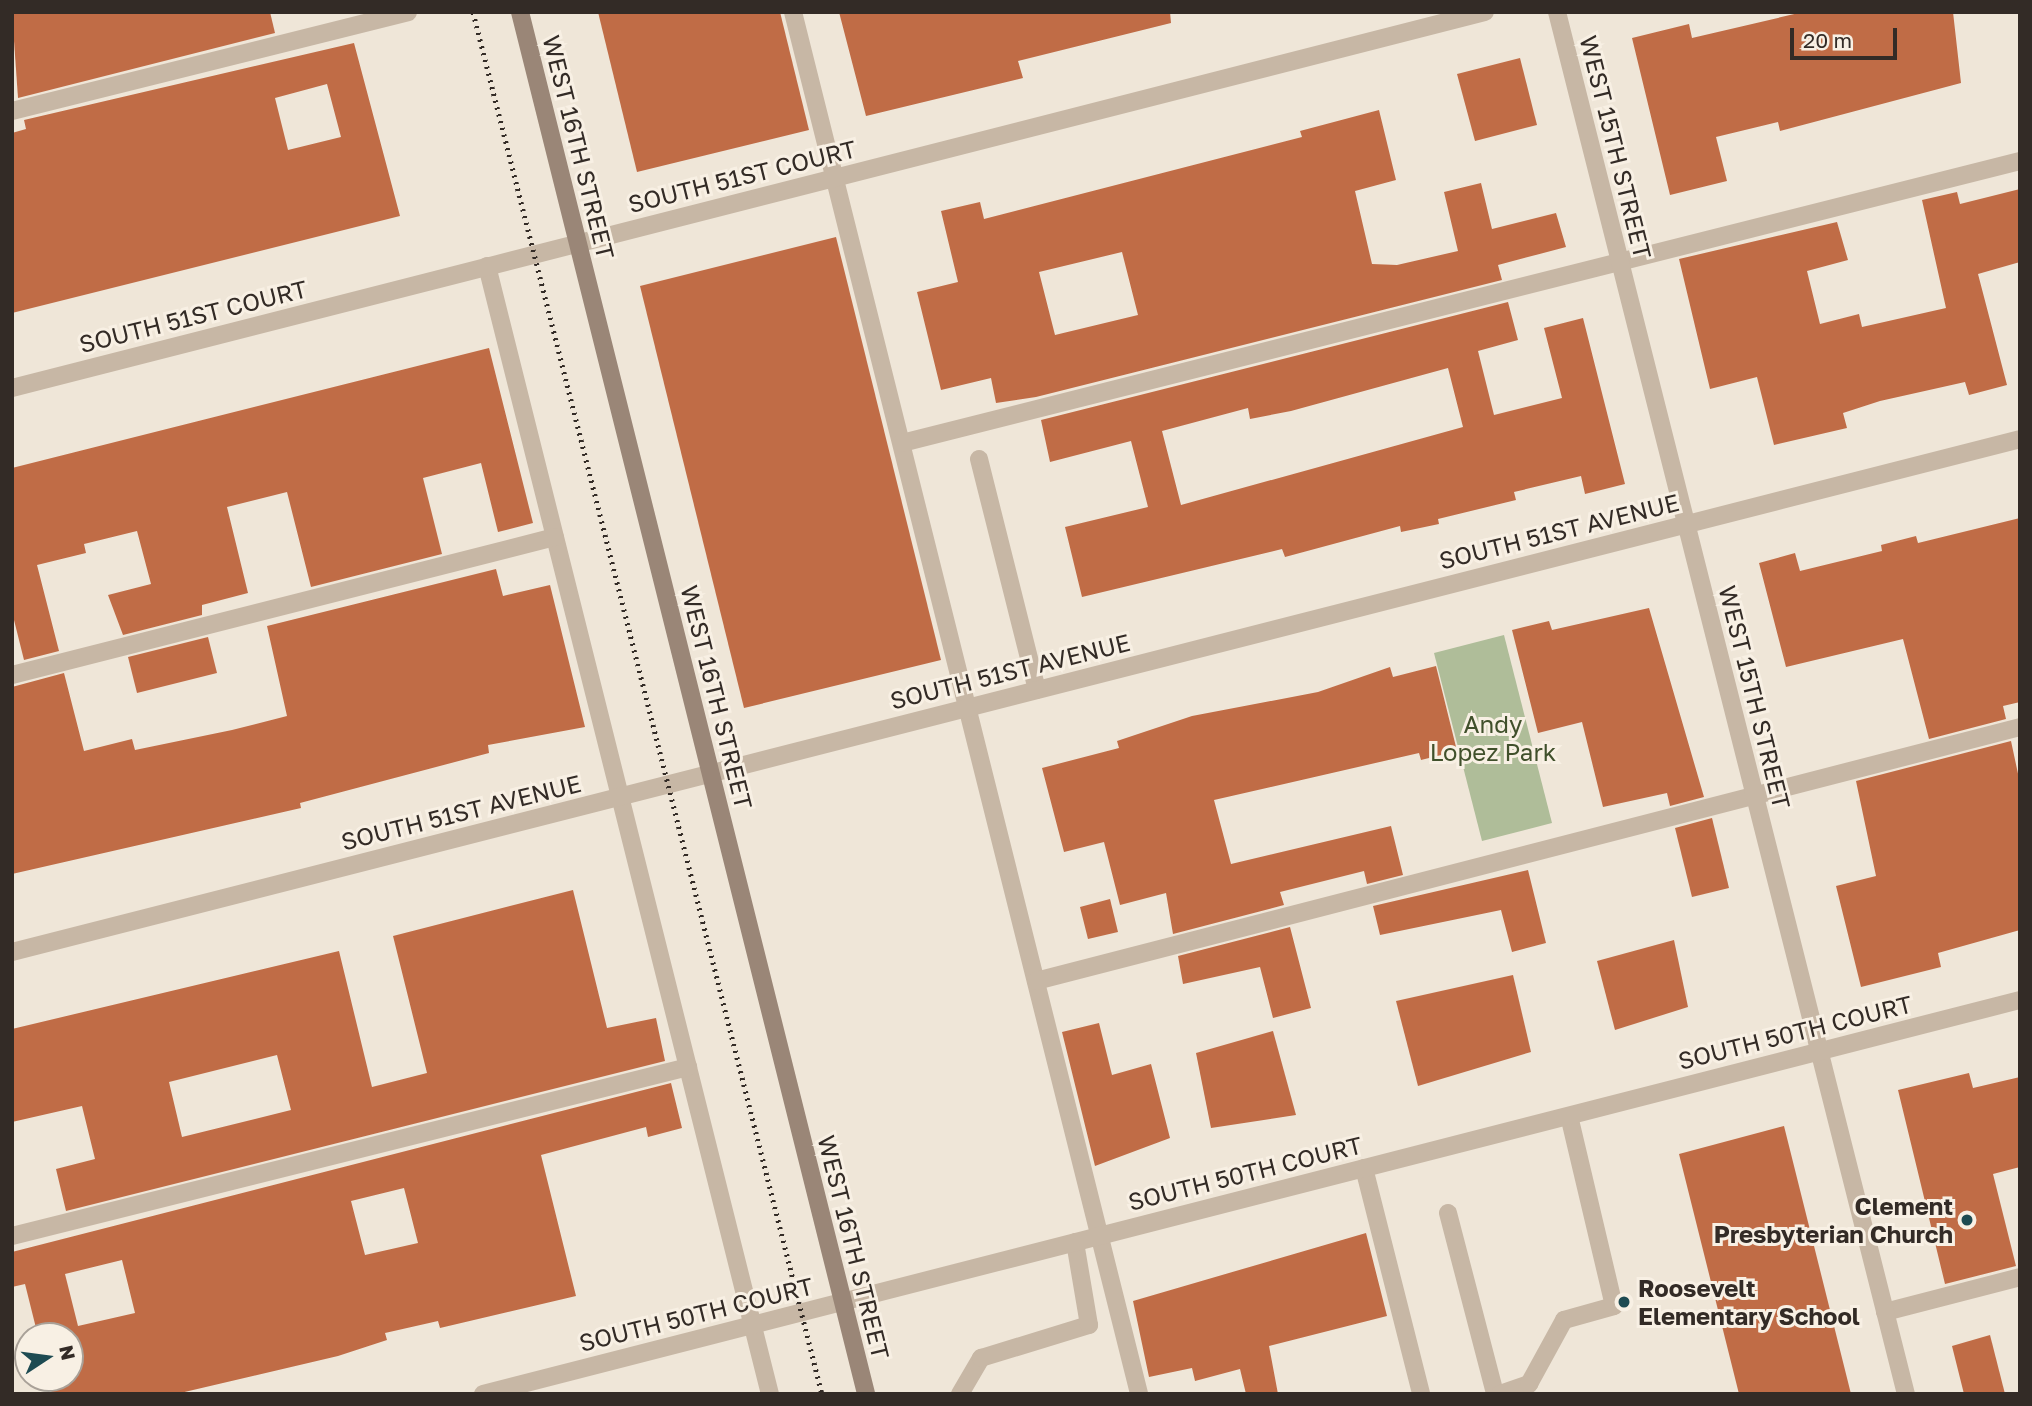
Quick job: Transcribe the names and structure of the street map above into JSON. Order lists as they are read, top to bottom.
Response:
{
  "streets": {
    "street": [
      "WEST 16TH STREET",
      "WEST 15TH STREET",
      "SOUTH 51ST COURT",
      "SOUTH 51ST AVENUE",
      "SOUTH 50TH COURT"
    ]
  },
  "crossings": [
    ["WEST 16TH STREET", "SOUTH 51ST COURT"],
    ["WEST 16TH STREET", "SOUTH 51ST AVENUE"],
    ["WEST 16TH STREET", "SOUTH 50TH COURT"],
    ["WEST 15TH STREET", "SOUTH 51ST AVENUE"],
    ["WEST 15TH STREET", "SOUTH 50TH COURT"]
  ],
  "parks": ["Andy Lopez Park"],
  "places": ["Clement Presbyterian Church", "Roosevelt Elementary School"],
  "scale_bar": "20 m",
  "north": "right"
}
